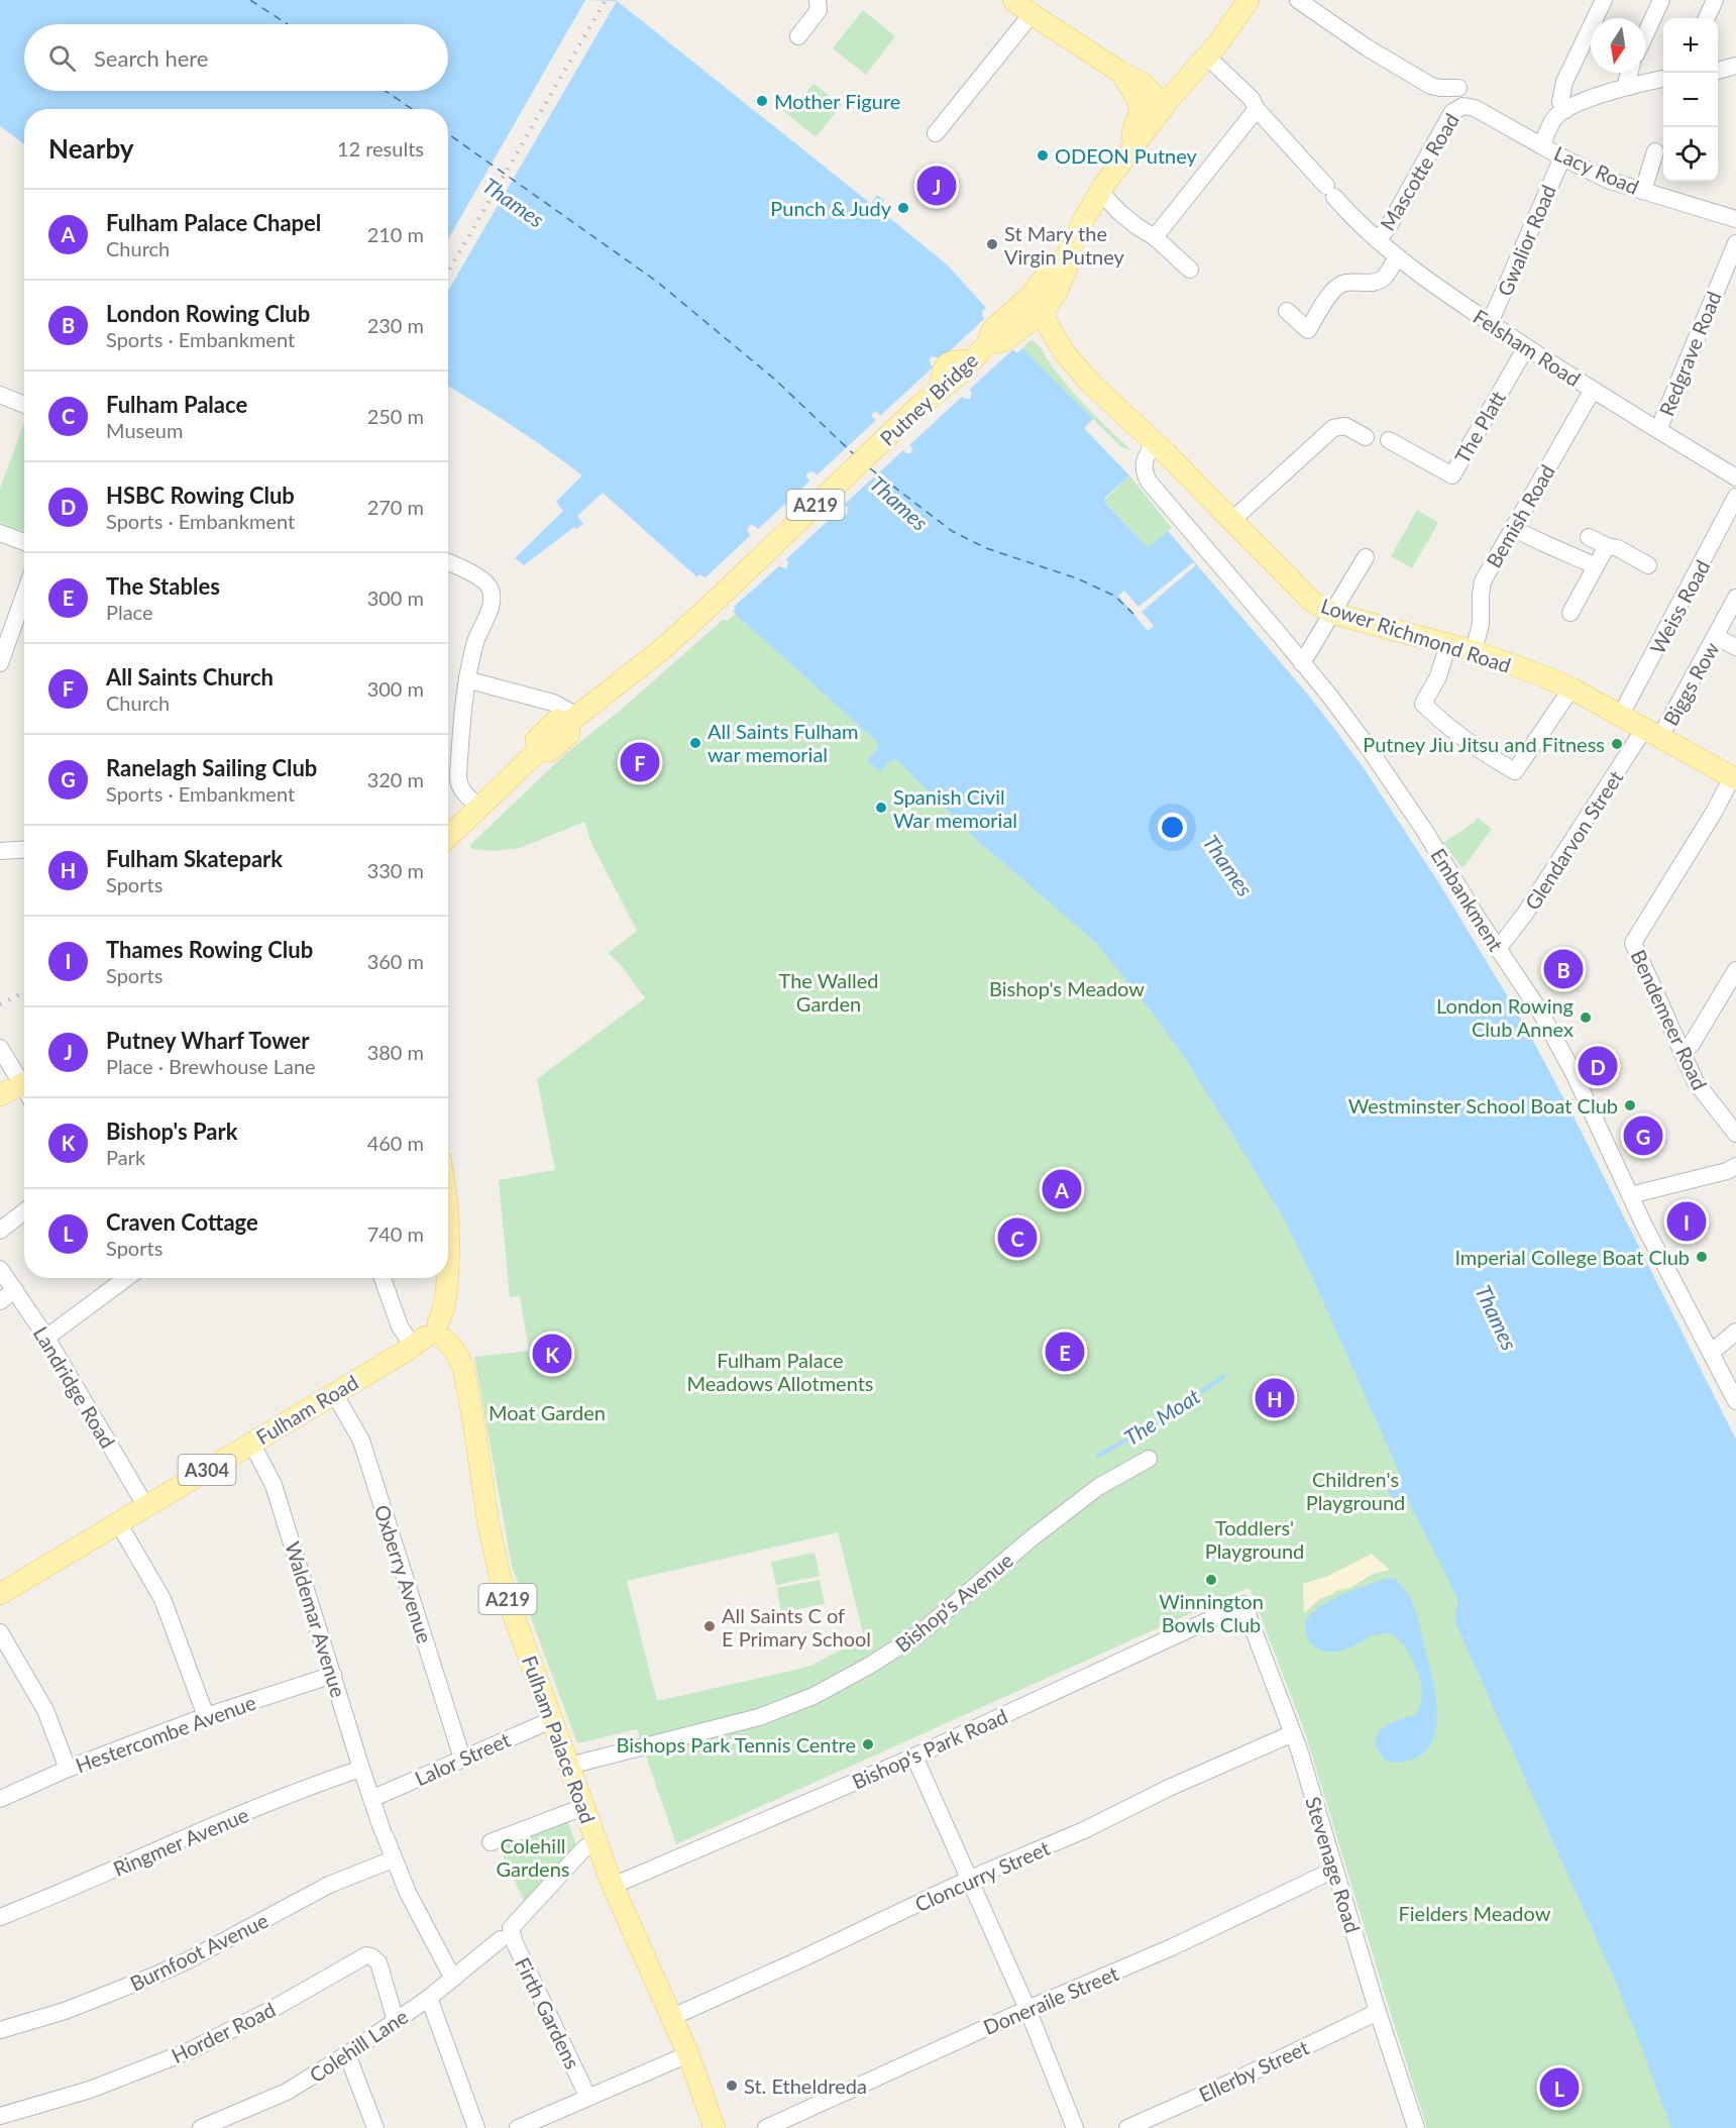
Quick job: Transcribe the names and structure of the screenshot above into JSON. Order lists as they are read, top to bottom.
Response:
{
  "streets": {
    "main road": [
      "Putney Bridge",
      "A219",
      "Lower Richmond Road",
      "Fulham Road",
      "A304",
      "Fulham Palace Road"
    ],
    "street": [
      "Lacy Road",
      "Mascotte Road",
      "Gwalior Road",
      "Felsham Road",
      "Redgrave Road",
      "The Platt",
      "Bemish Road",
      "Weiss Road",
      "Biggs Row",
      "Glendarvon Street",
      "Embankment",
      "Bendemeer Road",
      "Landridge Road",
      "Oxberry Avenue",
      "Bishop's Avenue",
      "Waldemar Avenue",
      "Hestercombe Avenue",
      "Bishop's Park Road",
      "Lalor Street",
      "Ringmer Avenue",
      "Stevenage Road",
      "Cloncurry Street",
      "Burnfoot Avenue",
      "Doneraile Street",
      "Firth Gardens",
      "Horder Road",
      "Colehill Lane",
      "Ellerby Street"
    ]
  },
  "crossings": [
    ["Lacy Road", "Mascotte Road"],
    ["Lacy Road", "Gwalior Road"],
    ["Mascotte Road", "Felsham Road"],
    ["Gwalior Road", "Felsham Road"],
    ["Felsham Road", "Redgrave Road"],
    ["Felsham Road", "Putney Bridge"],
    ["Felsham Road", "The Platt"],
    ["Felsham Road", "Bemish Road"],
    ["Putney Bridge", "A219"],
    ["Putney Bridge", "Lower Richmond Road"],
    ["Bemish Road", "Lower Richmond Road"],
    ["Weiss Road", "Lower Richmond Road"],
    ["Lower Richmond Road", "Biggs Row"],
    ["Lower Richmond Road", "Glendarvon Street"],
    ["Lower Richmond Road", "Embankment"],
    ["Lower Richmond Road", "Bendemeer Road"],
    ["Biggs Row", "Glendarvon Street"],
    ["Glendarvon Street", "Embankment"],
    ["Landridge Road", "Fulham Road"],
    ["Fulham Road", "Oxberry Avenue"],
    ["Fulham Road", "Waldemar Avenue"],
    ["Fulham Road", "Fulham Palace Road"],
    ["Oxberry Avenue", "Lalor Street"],
    ["Bishop's Avenue", "Fulham Palace Road"],
    ["Waldemar Avenue", "Hestercombe Avenue"],
    ["Waldemar Avenue", "Lalor Street"],
    ["Waldemar Avenue", "Ringmer Avenue"],
    ["Waldemar Avenue", "Burnfoot Avenue"],
    ["Fulham Palace Road", "Bishop's Park Road"],
    ["Fulham Palace Road", "Lalor Street"],
    ["Fulham Palace Road", "Cloncurry Street"],
    ["Fulham Palace Road", "Colehill Lane"],
    ["Bishop's Park Road", "Stevenage Road"],
    ["Stevenage Road", "Cloncurry Street"],
    ["Stevenage Road", "Doneraile Street"],
    ["Stevenage Road", "Ellerby Street"],
    ["Firth Gardens", "Colehill Lane"],
    ["Horder Road", "Colehill Lane"]
  ],
  "water": ["Thames", "The Moat"],
  "parks": [
    "The Walled Garden",
    "Bishop's Meadow",
    "Fulham Palace Meadows Allotments",
    "Moat Garden",
    "Children's Playground",
    "Toddlers' Playground",
    "Colehill Gardens",
    "Fielders Meadow"
  ],
  "places": [
    "Mother Figure",
    "ODEON Putney",
    "Punch & Judy",
    "St Mary the Virgin Putney",
    "All Saints Fulham war memorial",
    "Putney Jiu Jitsu and Fitness",
    "Spanish Civil War memorial",
    "London Rowing Club Annex",
    "Westminster School Boat Club",
    "Imperial College Boat Club",
    "Winnington Bowls Club",
    "All Saints C of E Primary School",
    "Bishops Park Tennis Centre",
    "St. Etheldreda"
  ],
  "north": "bottom",
  "page": {
    "map_buttons": ["+", "−"],
    "search": "Search here",
    "heading": ["Nearby", "12 results"],
    "pins": [
      "J",
      "F",
      "B",
      "D",
      "G",
      "A",
      "I",
      "C",
      "E",
      "K",
      "H",
      "L"
    ],
    "list": [
      {
        "mark": "A",
        "name": "Fulham Palace Chapel",
        "note": "Church",
        "value": "210 m"
      },
      {
        "mark": "B",
        "name": "London Rowing Club",
        "note": "Sports · Embankment",
        "value": "230 m"
      },
      {
        "mark": "C",
        "name": "Fulham Palace",
        "note": "Museum",
        "value": "250 m"
      },
      {
        "mark": "D",
        "name": "HSBC Rowing Club",
        "note": "Sports · Embankment",
        "value": "270 m"
      },
      {
        "mark": "E",
        "name": "The Stables",
        "note": "Place",
        "value": "300 m"
      },
      {
        "mark": "F",
        "name": "All Saints Church",
        "note": "Church",
        "value": "300 m"
      },
      {
        "mark": "G",
        "name": "Ranelagh Sailing Club",
        "note": "Sports · Embankment",
        "value": "320 m"
      },
      {
        "mark": "H",
        "name": "Fulham Skatepark",
        "note": "Sports",
        "value": "330 m"
      },
      {
        "mark": "I",
        "name": "Thames Rowing Club",
        "note": "Sports",
        "value": "360 m"
      },
      {
        "mark": "J",
        "name": "Putney Wharf Tower",
        "note": "Place · Brewhouse Lane",
        "value": "380 m"
      },
      {
        "mark": "K",
        "name": "Bishop's Park",
        "note": "Park",
        "value": "460 m"
      },
      {
        "mark": "L",
        "name": "Craven Cottage",
        "note": "Sports",
        "value": "740 m"
      }
    ]
  }
}
